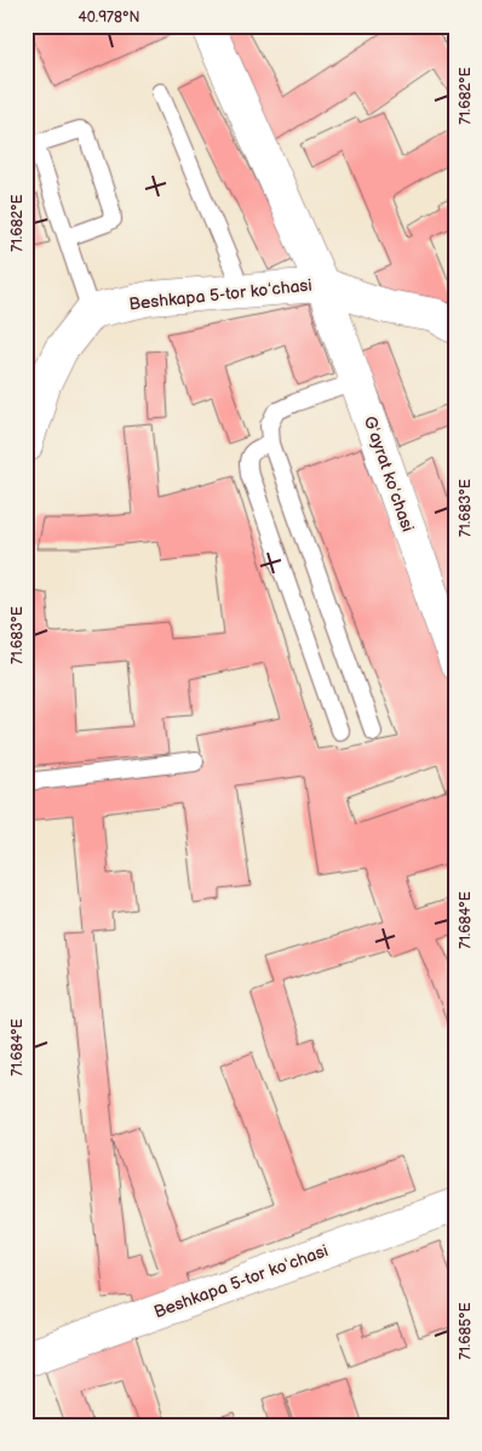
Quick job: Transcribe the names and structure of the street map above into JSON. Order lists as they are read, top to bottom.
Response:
{
  "streets": {
    "street": ["Beshkapa 5-tor koʻchasi", "Gʻayrat koʻchasi"]
  },
  "crossings": [
    ["Beshkapa 5-tor koʻchasi", "Gʻayrat koʻchasi"]
  ],
  "coordinates": [
    "40.978°N",
    "71.682°E",
    "71.683°E",
    "71.684°E",
    "71.685°E"
  ]
}
